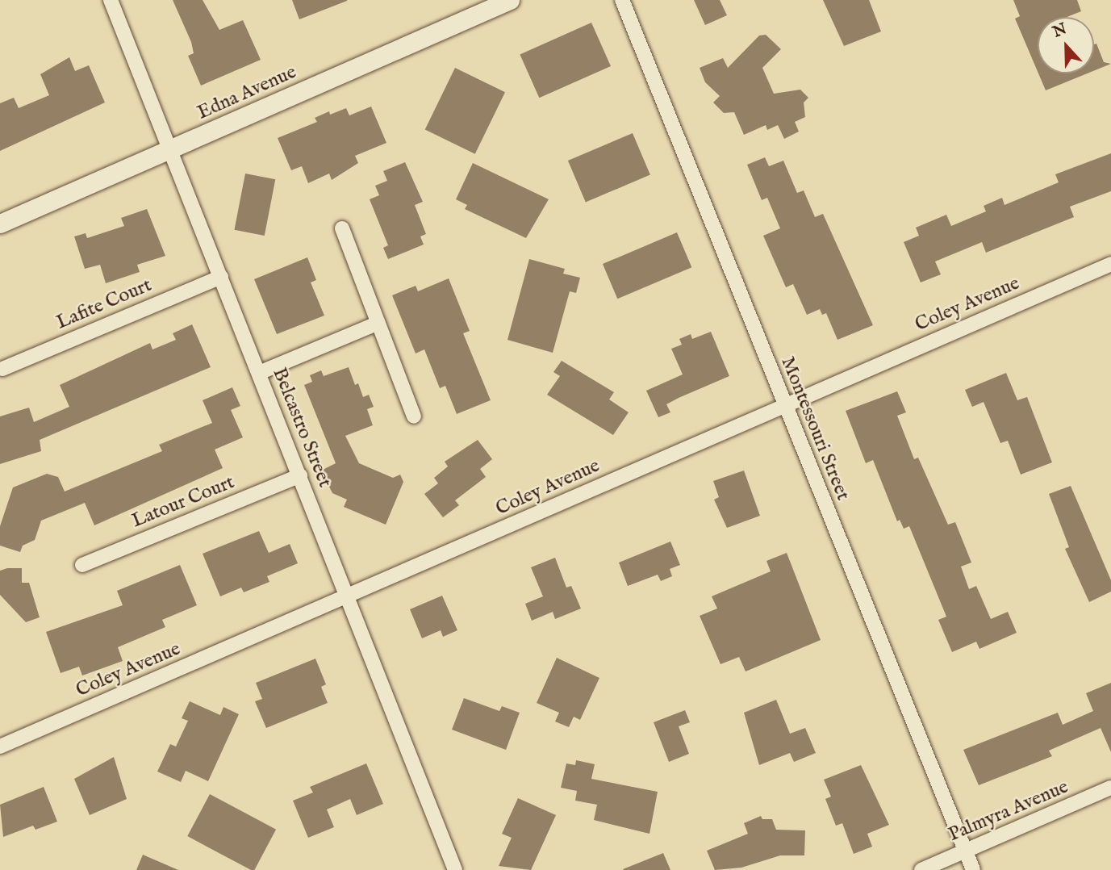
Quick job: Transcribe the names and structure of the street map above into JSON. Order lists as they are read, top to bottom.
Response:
{
  "streets": {
    "street": [
      "Edna Avenue",
      "Lafite Court",
      "Coley Avenue",
      "Belcastro Street",
      "Montessouri Street",
      "Latour Court",
      "Palmyra Avenue"
    ]
  },
  "crossings": [
    ["Edna Avenue", "Belcastro Street"],
    ["Lafite Court", "Belcastro Street"],
    ["Coley Avenue", "Belcastro Street"],
    ["Coley Avenue", "Montessouri Street"],
    ["Belcastro Street", "Latour Court"],
    ["Montessouri Street", "Palmyra Avenue"]
  ],
  "north": "top"
}
